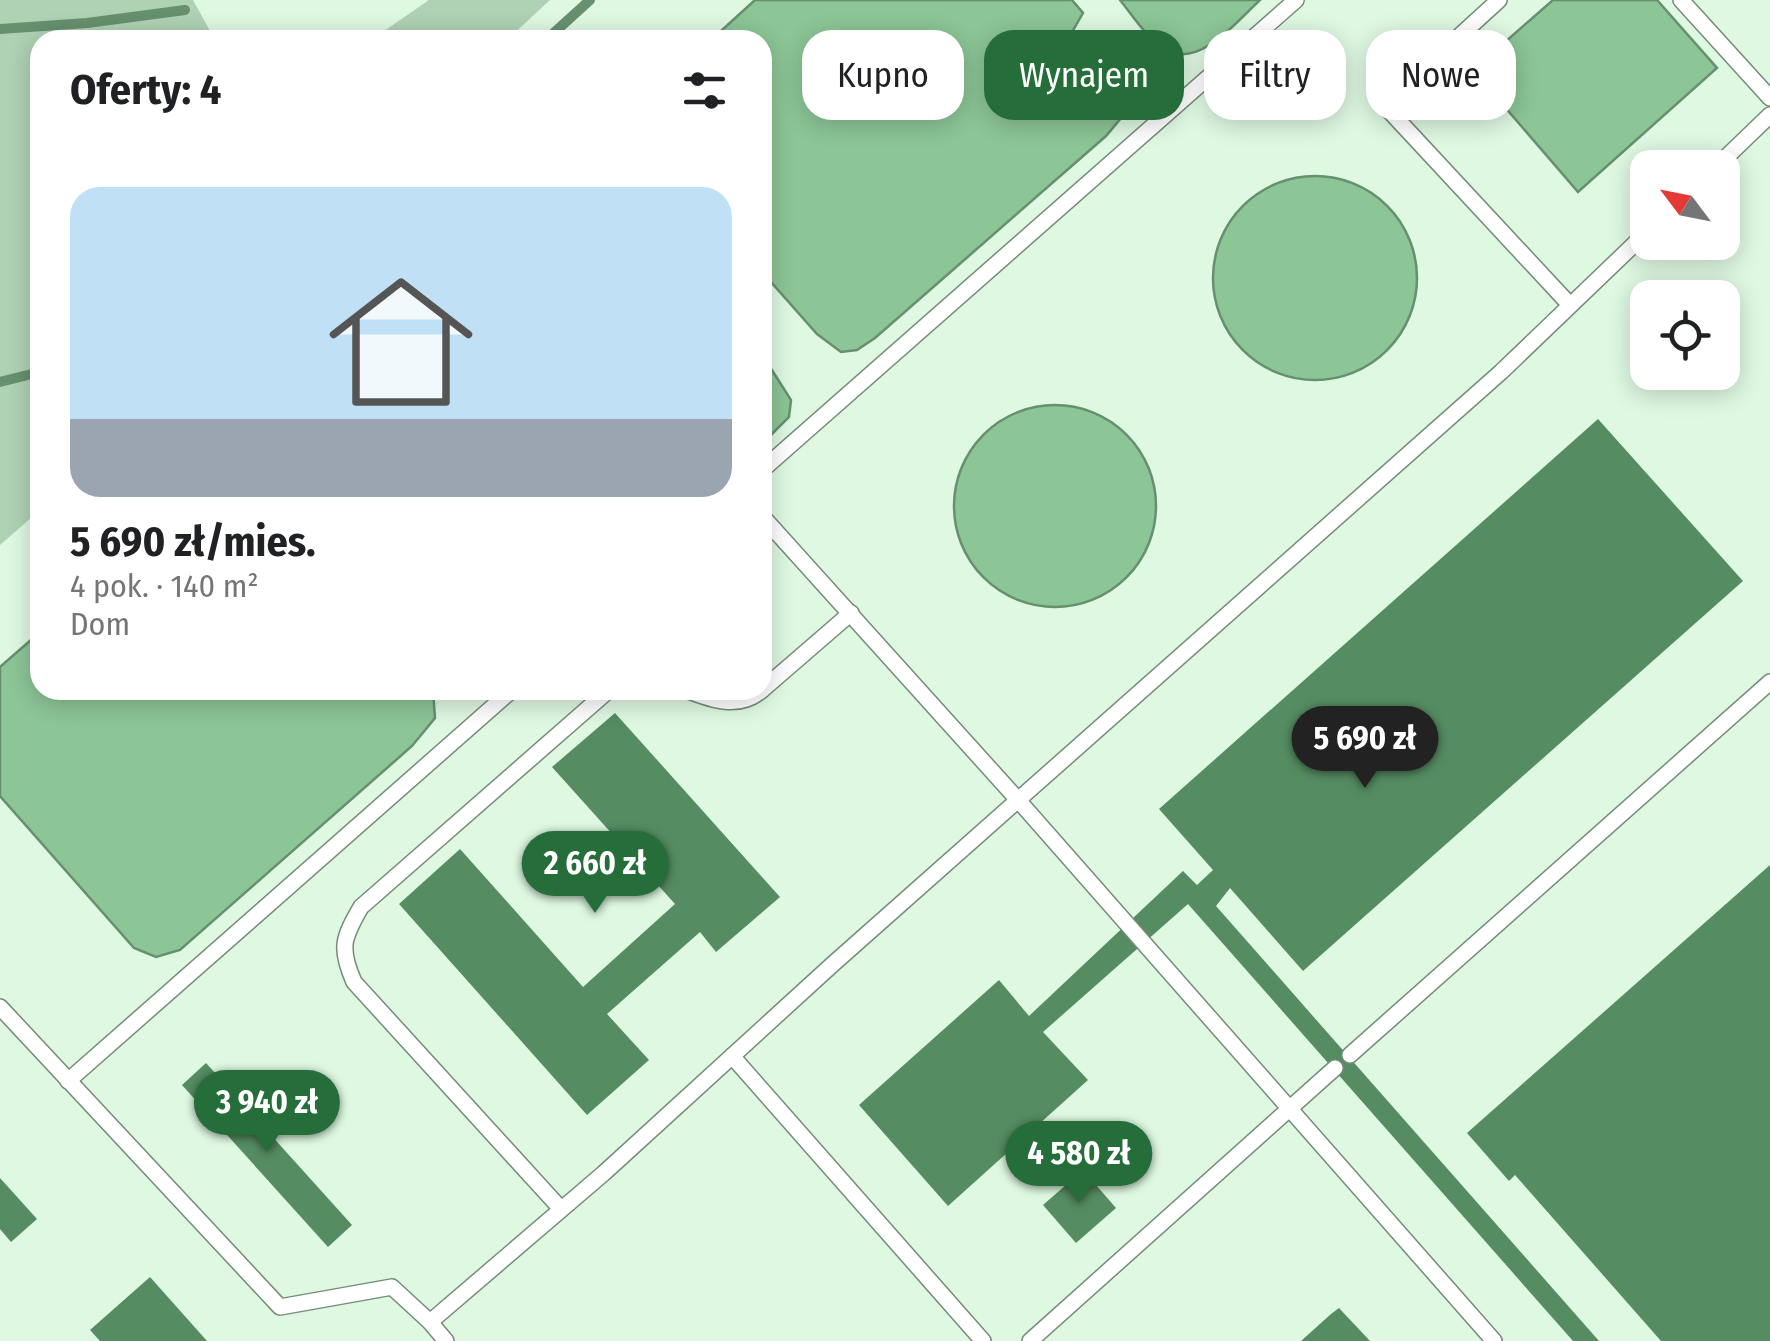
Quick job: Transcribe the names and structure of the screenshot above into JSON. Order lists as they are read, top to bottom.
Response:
{
  "north": "top left",
  "page": {
    "chip": [
      "Kupno",
      "Wynajem",
      "Filtry",
      "Nowe"
    ],
    "heading": "Oferty: 4",
    "list": [
      {
        "name": "5 690 zł/mies.",
        "note": "4 pok. · 140 m² · Dom"
      }
    ],
    "price": [
      "5 690 zł",
      "2 660 zł",
      "3 940 zł",
      "4 580 zł"
    ]
  }
}
